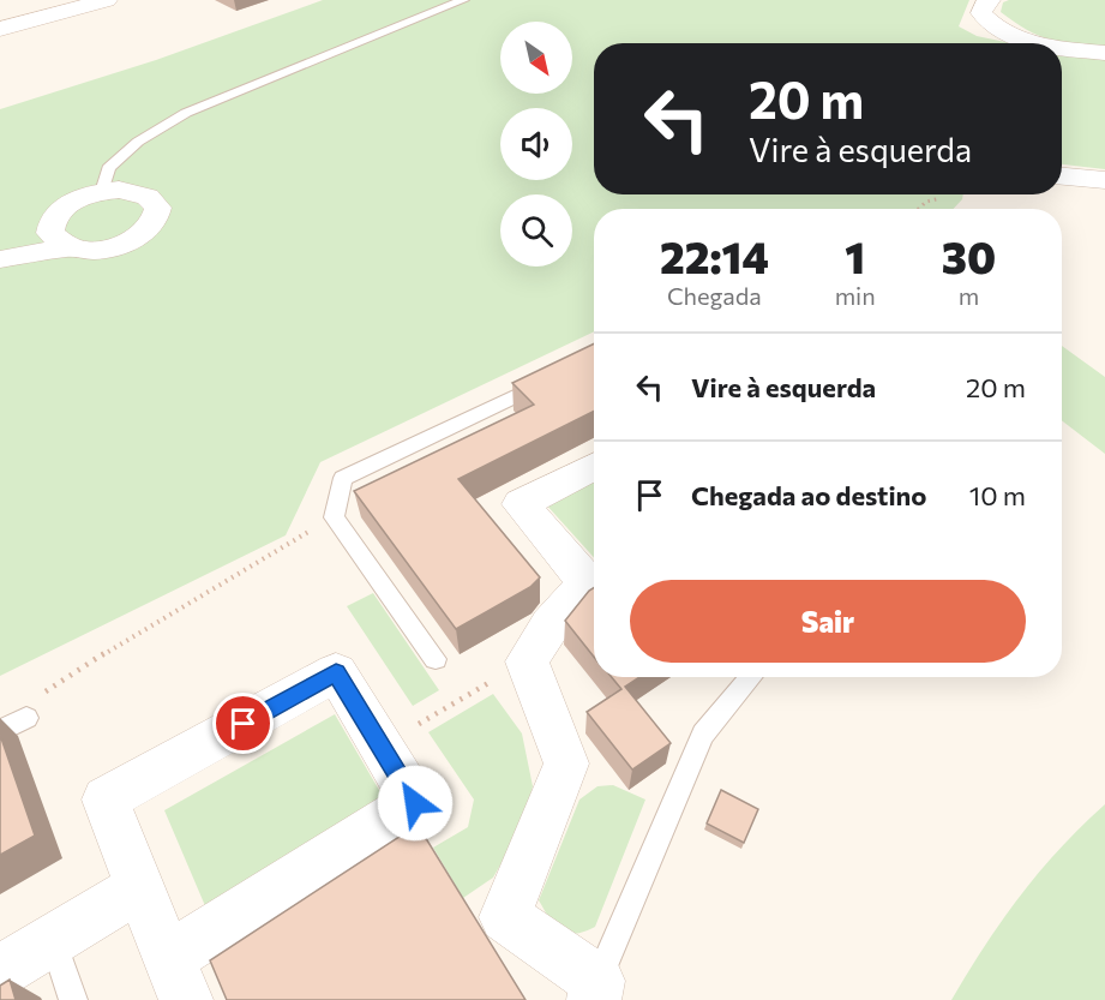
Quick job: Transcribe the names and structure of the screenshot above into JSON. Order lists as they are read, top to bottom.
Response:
{
  "north": "bottom right",
  "page": {
    "turn": ["20 m", "Vire à esquerda"],
    "eta": [
      "22:14",
      "Chegada",
      "1",
      "min",
      "30",
      "m"
    ],
    "list": [
      {
        "name": "Vire à esquerda",
        "value": "20 m"
      },
      {
        "name": "Chegada ao destino",
        "value": "10 m"
      }
    ],
    "buttons": "Sair"
  }
}
